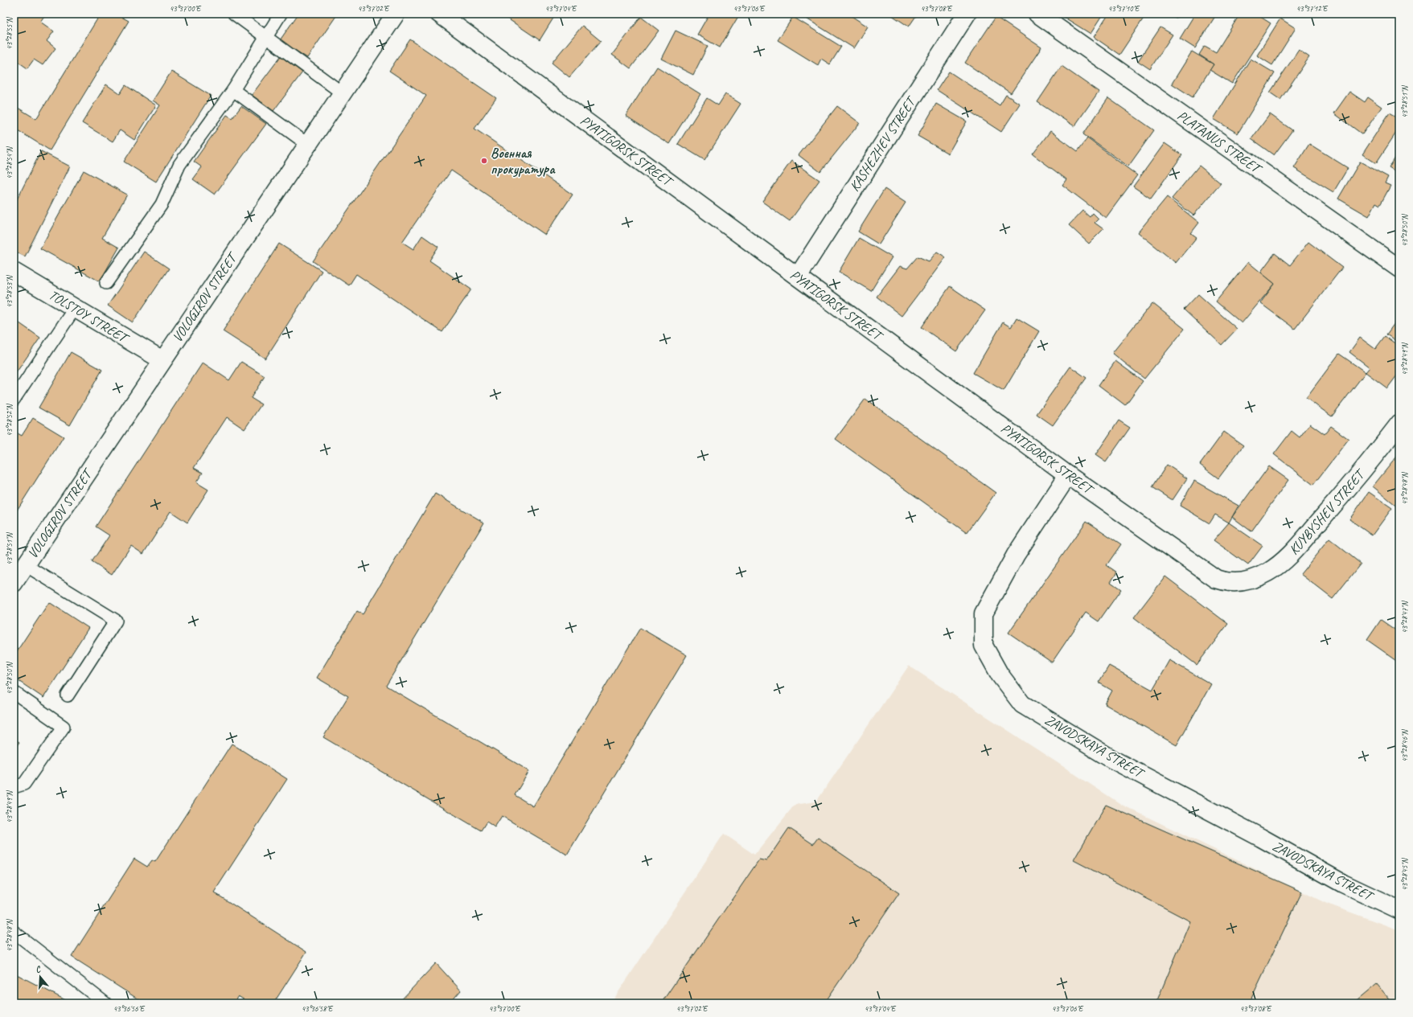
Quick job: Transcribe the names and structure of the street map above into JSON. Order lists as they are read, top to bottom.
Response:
{
  "streets": {
    "street": [
      "PLATANUS STREET",
      "KASHEZHEV STREET",
      "PYATIGORSK STREET",
      "VOLOGIROV STREET",
      "TOLSTOY STREET",
      "KUYBYSHEV STREET",
      "ZAVODSKAYA STREET"
    ]
  },
  "crossings": [
    ["KASHEZHEV STREET", "PYATIGORSK STREET"],
    ["PYATIGORSK STREET", "KUYBYSHEV STREET"],
    ["PYATIGORSK STREET", "ZAVODSKAYA STREET"],
    ["VOLOGIROV STREET", "TOLSTOY STREET"]
  ],
  "places": ["Военная прокуратура"],
  "north": "top",
  "coordinates": [
    "43°37'00\"E",
    "43°37'02\"E",
    "43°37'04\"E",
    "43°37'06\"E",
    "43°37'08\"E",
    "43°37'10\"E",
    "43°37'12\"E",
    "43°28'55\"N",
    "43°28'51\"N",
    "43°28'54\"N",
    "43°28'50\"N",
    "43°28'53\"N",
    "43°28'49\"N",
    "43°28'52\"N",
    "43°28'48\"N",
    "43°28'47\"N",
    "43°28'46\"N",
    "43°28'45\"N",
    "43°36'56\"E",
    "43°36'58\"E"
  ]
}
